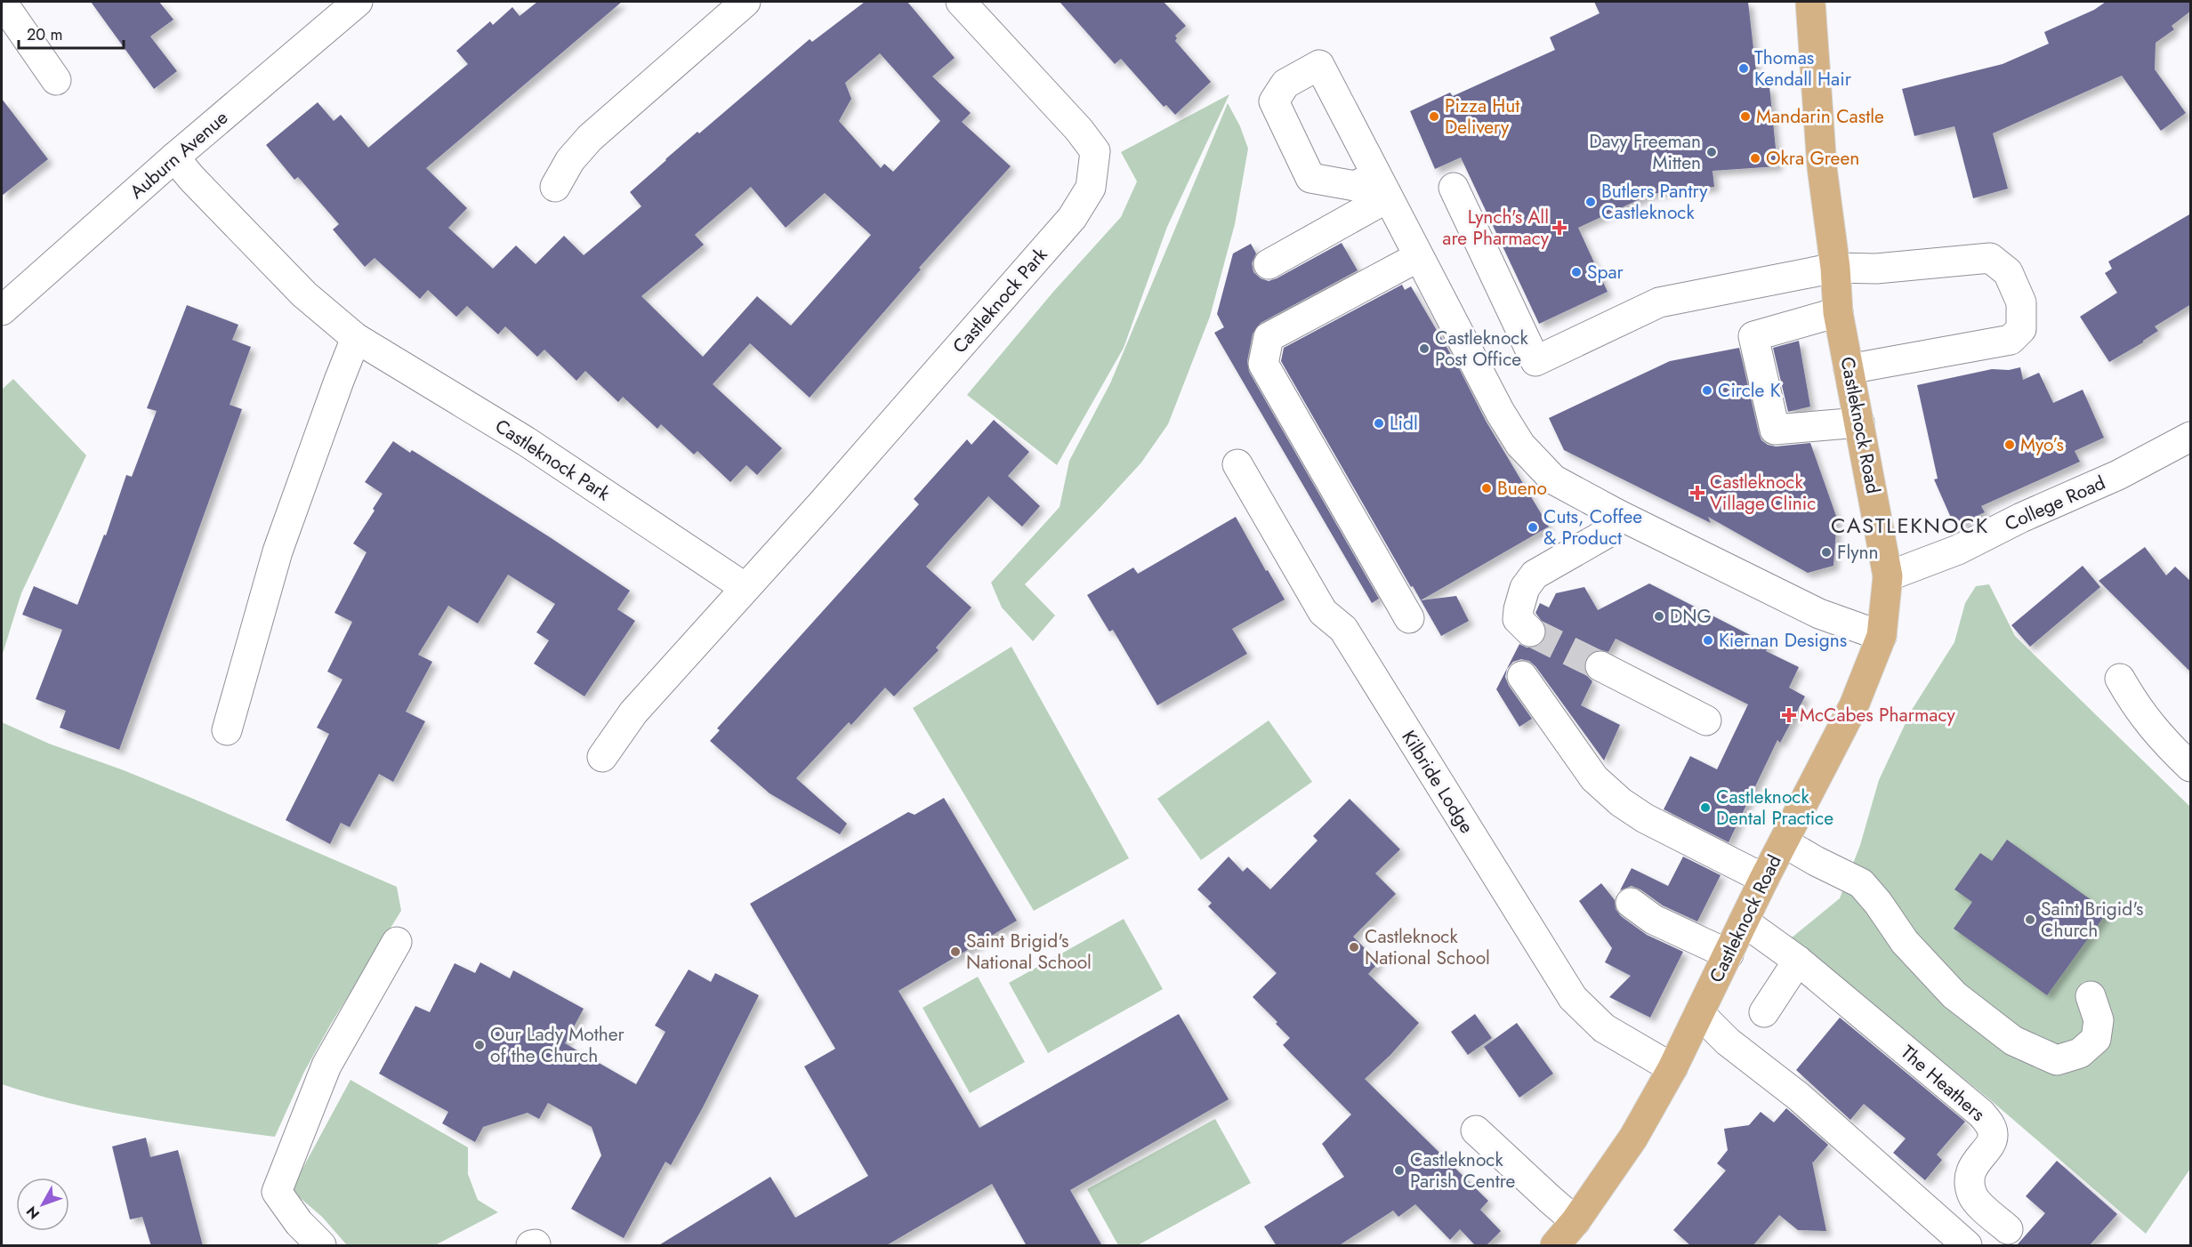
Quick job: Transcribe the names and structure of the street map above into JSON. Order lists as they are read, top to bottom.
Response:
{
  "streets": {
    "main road": ["Castleknock Road"],
    "street": [
      "Auburn Avenue",
      "Castleknock Park",
      "College Road",
      "Kilbride Lodge",
      "The Heathers"
    ]
  },
  "crossings": [
    ["Auburn Avenue", "Castleknock Park"],
    ["Castleknock Road", "College Road"],
    ["Castleknock Road", "Kilbride Lodge"],
    ["Castleknock Road", "The Heathers"]
  ],
  "districts": ["CASTLEKNOCK"],
  "places": {
    "other": [
      "Thomas Kendall Hair",
      "Pizza Hut Delivery",
      "Mandarin Castle",
      "Davy Freeman Mitten",
      "Okra Green",
      "Butlers Pantry Castleknock",
      "Spar",
      "Castleknock Post Office",
      "Circle K",
      "Lidl",
      "Myo’s",
      "Bueno",
      "Cuts, Coffee & Product",
      "Flynn",
      "DNG",
      "Kiernan Designs",
      "Castleknock Dental Practice",
      "Saint Brigid's Church",
      "Castleknock National School",
      "Saint Brigid's National School",
      "Our Lady Mother of the Church",
      "Castleknock Parish Centre"
    ],
    "health": ["Lynch's All are Pharmacy", "Castleknock Village Clinic", "McCabes Pharmacy"]
  },
  "scale_bar": "20 m",
  "north": "bottom left"
}
